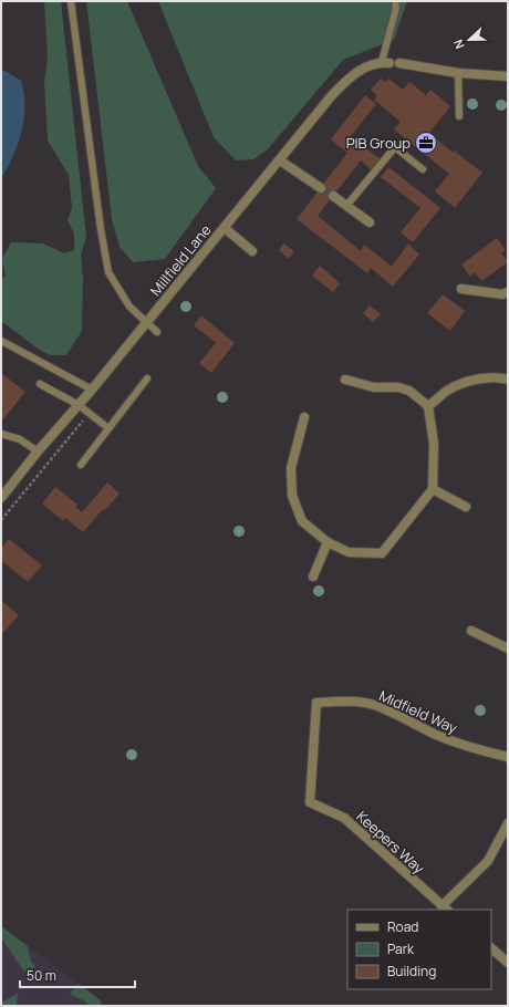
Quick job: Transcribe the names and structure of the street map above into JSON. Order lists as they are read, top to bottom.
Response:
{
  "streets": {
    "street": ["Millfield Lane", "Midfield Way", "Keepers Way"]
  },
  "crossings": [
    ["Midfield Way", "Keepers Way"]
  ],
  "places": {
    "office": ["PIB Group"]
  },
  "legend": ["Road", "Park", "Building"],
  "scale_bar": "50 m",
  "north": "left"
}
